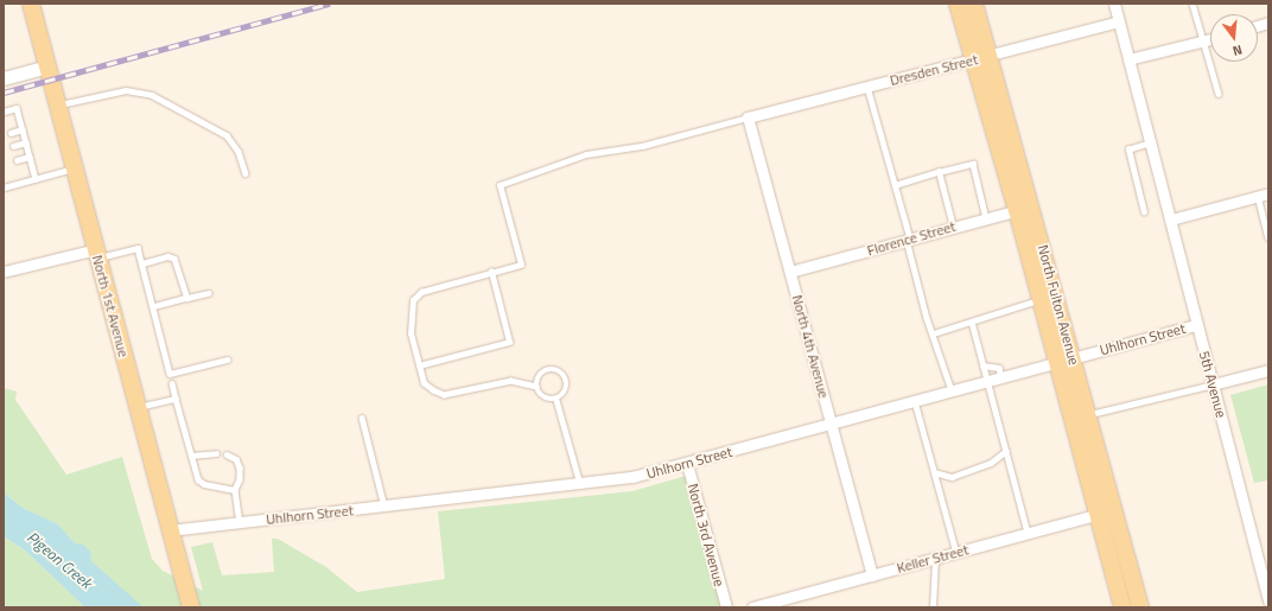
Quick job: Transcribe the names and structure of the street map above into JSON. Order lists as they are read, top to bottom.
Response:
{
  "streets": {
    "main road": ["North Fulton Avenue", "North 1st Avenue"],
    "street": [
      "Dresden Street",
      "Florence Street",
      "Uhlhorn Street",
      "North 4th Avenue",
      "5th Avenue",
      "North 3rd Avenue",
      "Keller Street"
    ]
  },
  "crossings": [
    ["Dresden Street", "North Fulton Avenue"],
    ["Dresden Street", "North 4th Avenue"],
    ["Dresden Street", "5th Avenue"],
    ["Florence Street", "North Fulton Avenue"],
    ["Florence Street", "North 4th Avenue"],
    ["North Fulton Avenue", "Uhlhorn Street"],
    ["North Fulton Avenue", "Keller Street"],
    ["North 1st Avenue", "Uhlhorn Street"],
    ["Uhlhorn Street", "North 4th Avenue"],
    ["Uhlhorn Street", "5th Avenue"],
    ["Uhlhorn Street", "North 3rd Avenue"],
    ["North 4th Avenue", "Keller Street"]
  ],
  "water": ["Pigeon Creek"],
  "north": "bottom"
}
